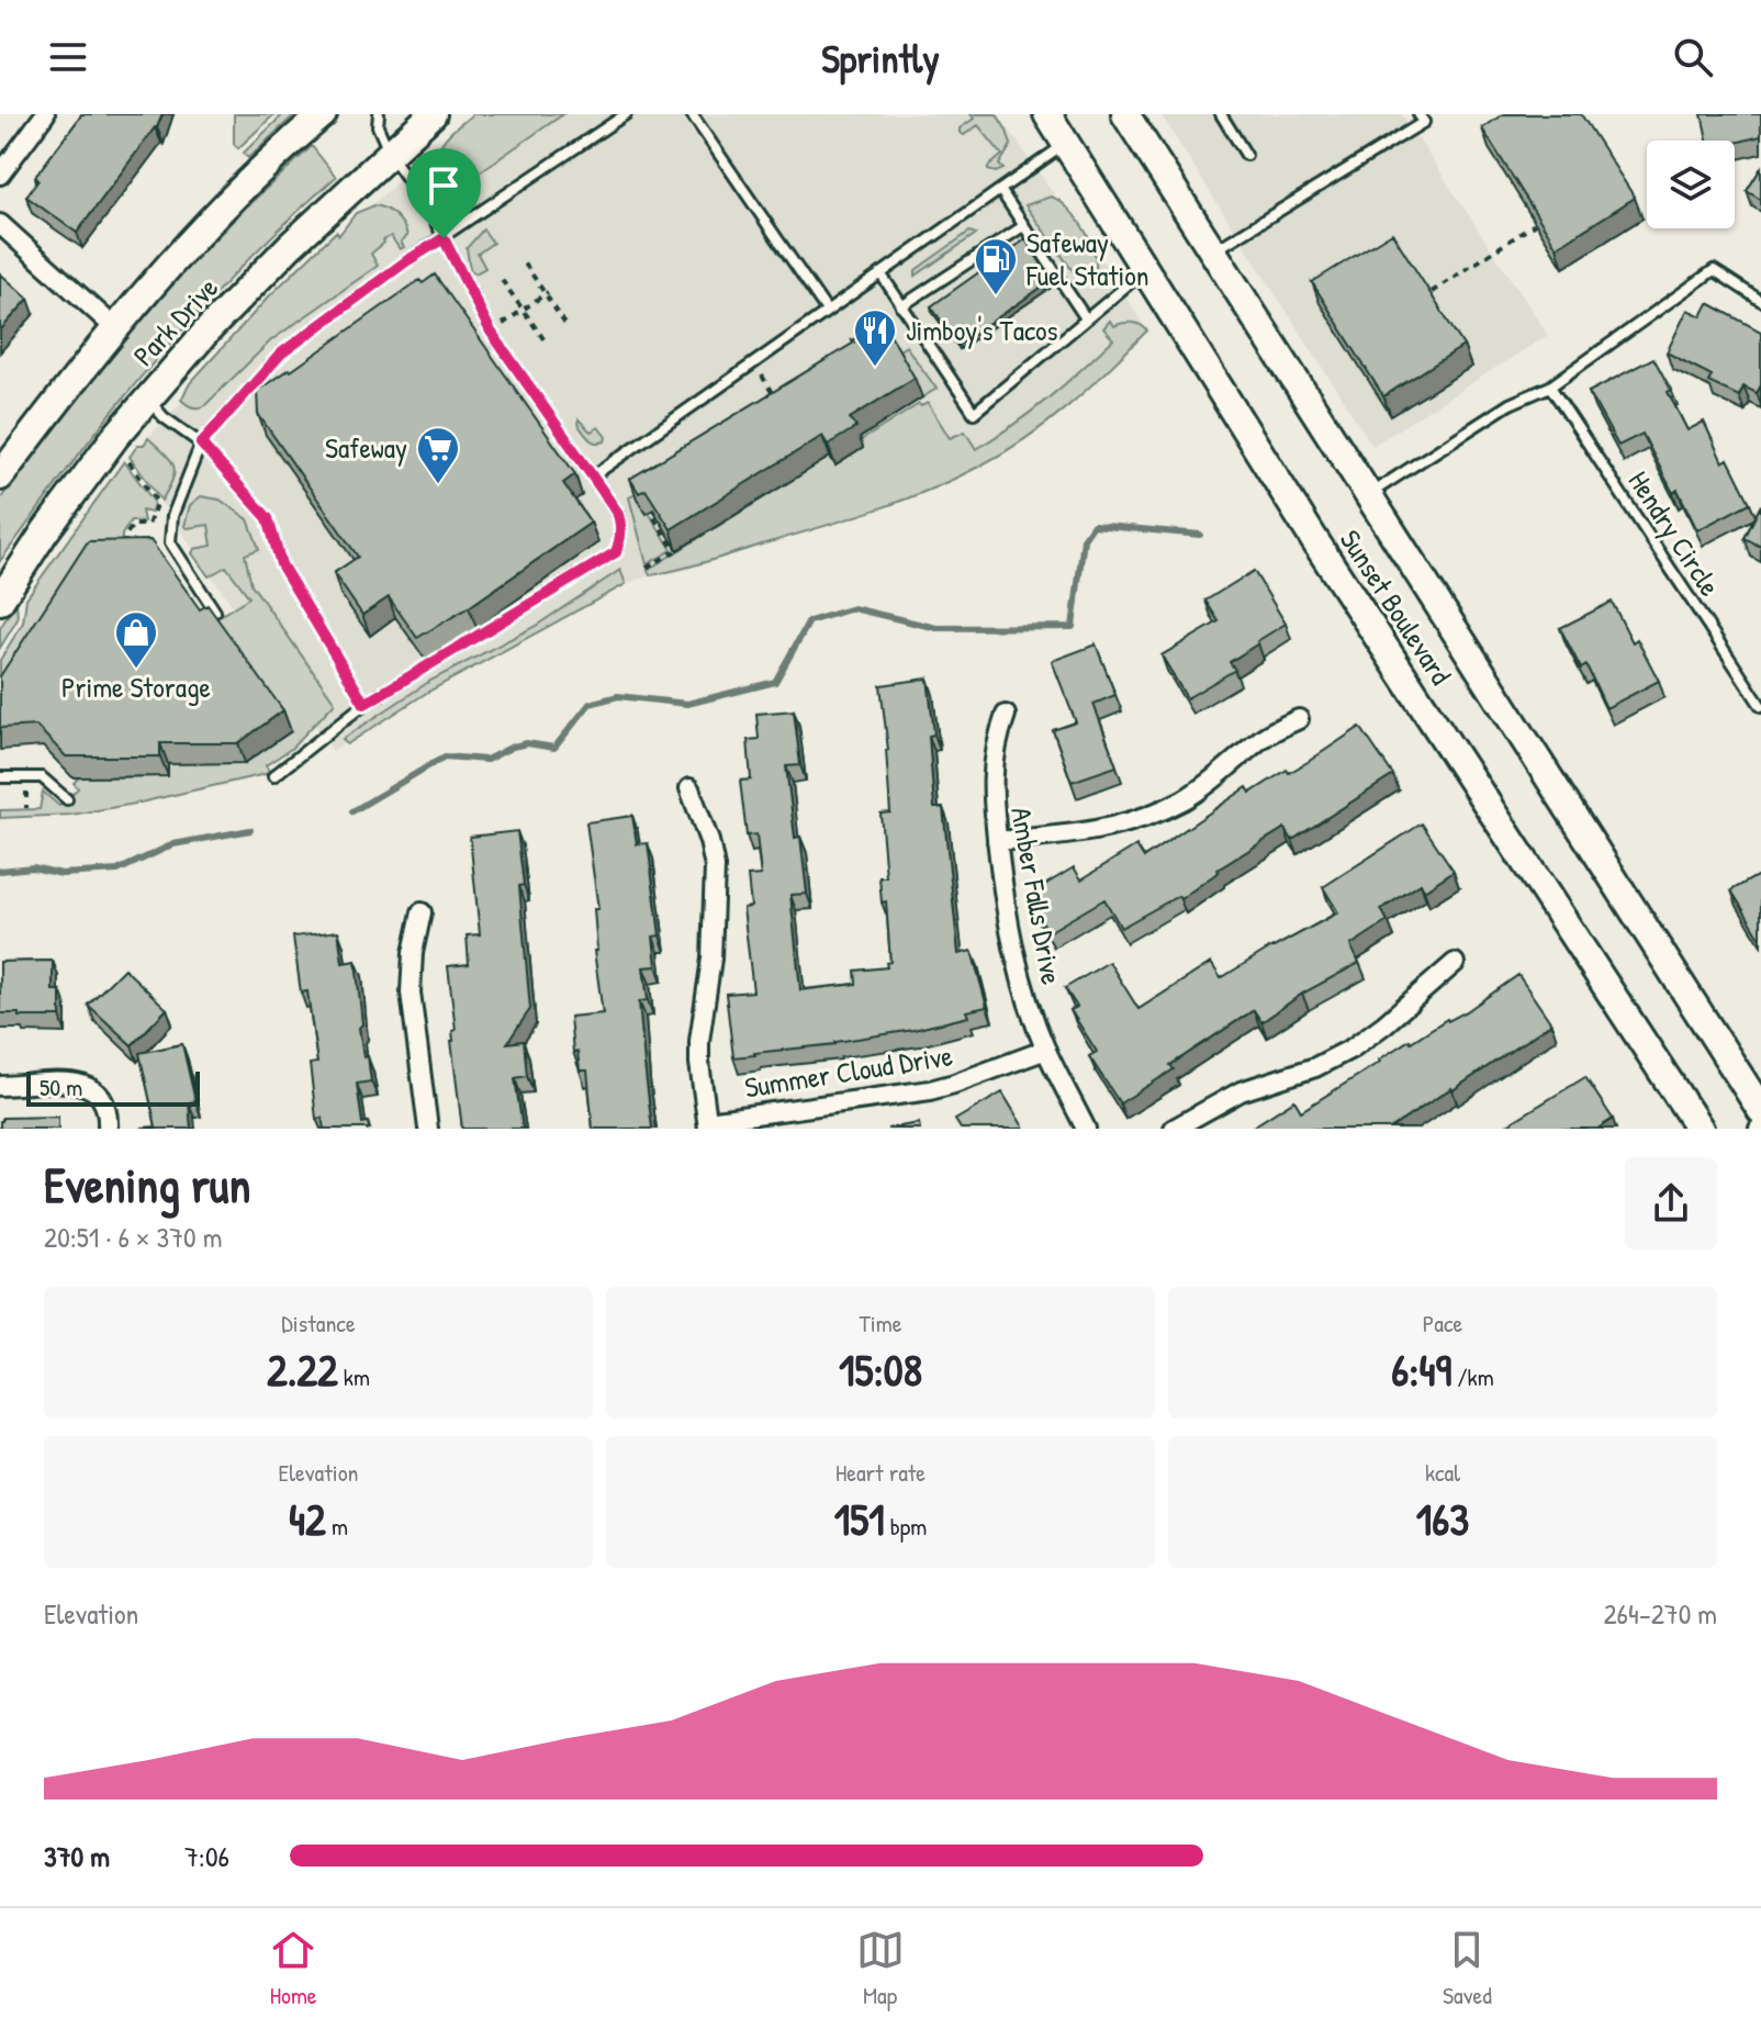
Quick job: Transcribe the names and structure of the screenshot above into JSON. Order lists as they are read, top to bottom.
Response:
{
  "streets": {
    "main road": ["Park Drive", "Sunset Boulevard"],
    "street": ["Amber Falls Drive", "Summer Cloud Drive"],
    "lane": ["Hendry Circle"]
  },
  "crossings": [
    ["Amber Falls Drive", "Summer Cloud Drive"]
  ],
  "places": {
    "fuel station": ["Safeway Fuel Station"],
    "restaurant": ["Jimboy's Tacos"],
    "supermarket": ["Safeway"],
    "shop": ["Prime Storage"]
  },
  "scale_bar": "50 m",
  "page": {
    "header": "Sprintly",
    "scale": "50 m",
    "heading": ["Evening run", "20:51 · 6 × 370 m"],
    "stats": [
      ["Distance", "2.22 km"],
      ["Time", "15:08"],
      ["Pace", "6:49 /km"],
      ["Elevation", "42 m"],
      ["Heart rate", "151 bpm"],
      ["kcal", "163"]
    ],
    "chart": ["Elevation", "264–270 m"],
    "list": [
      {
        "name": "370 m",
        "note": "7:06"
      }
    ],
    "tabs": ["Home", "Map", "Saved"]
  }
}
